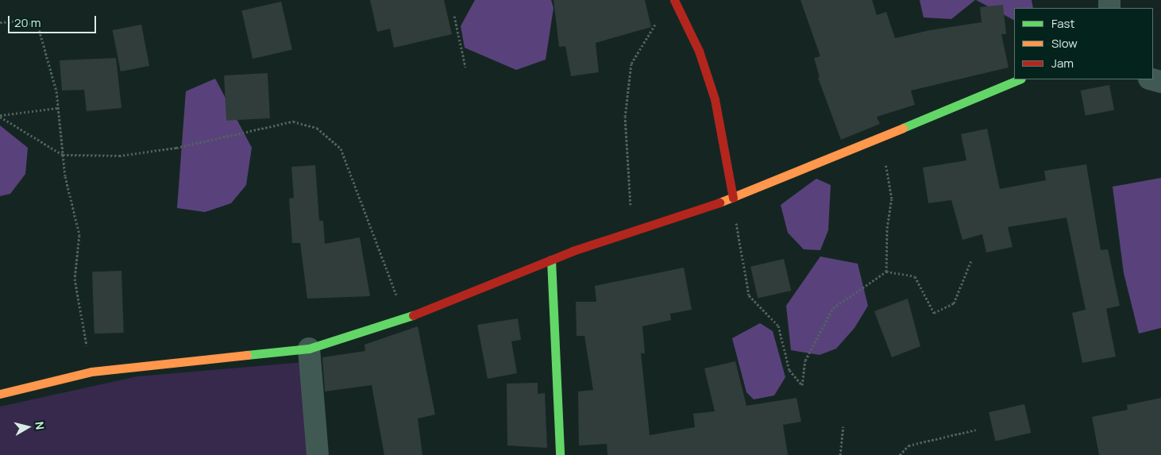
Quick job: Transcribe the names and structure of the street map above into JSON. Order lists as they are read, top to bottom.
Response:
{
  "legend": ["Fast", "Slow", "Jam"],
  "scale_bar": "20 m",
  "north": "right"
}
